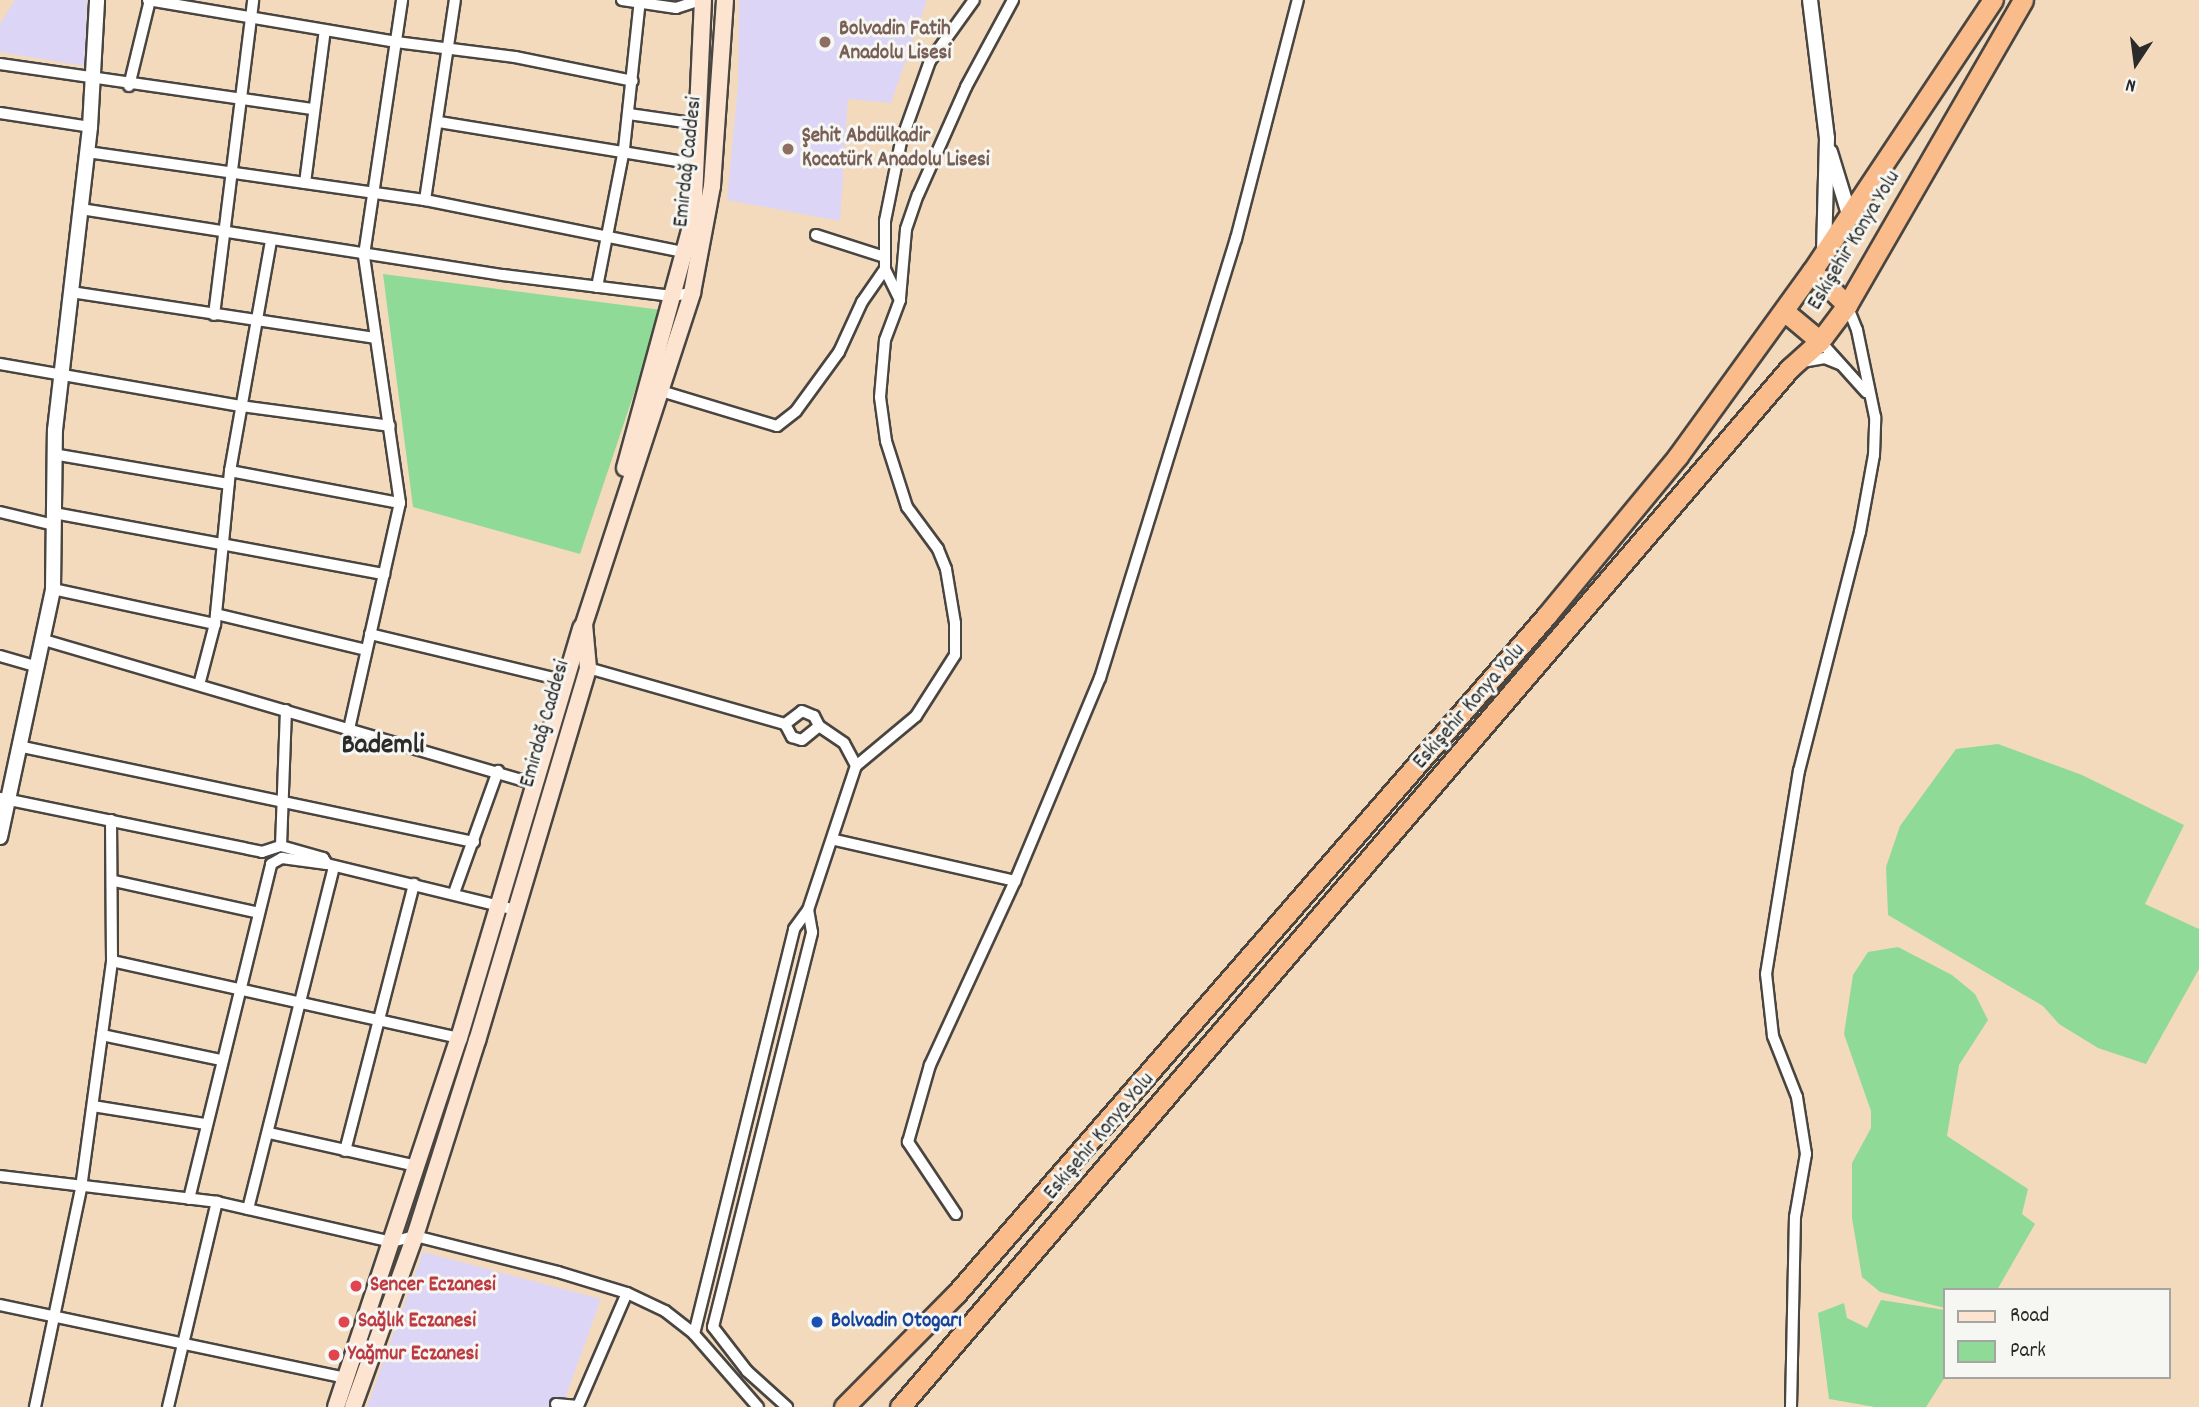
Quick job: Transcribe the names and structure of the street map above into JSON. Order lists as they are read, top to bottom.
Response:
{
  "streets": {
    "highway": ["Eskişehir Konya Yolu"],
    "main road": ["Emirdağ Caddesi"]
  },
  "districts": ["Bademli"],
  "places": [
    "Bolvadin Fatih Anadolu Lisesi",
    "Şehit Abdülkadir Kocatürk Anadolu Lisesi",
    "Sencer Eczanesi",
    "Sağlık Eczanesi",
    "Bolvadin Otogarı",
    "Yağmur Eczanesi"
  ],
  "legend": ["Road", "Park"],
  "north": "bottom"
}
